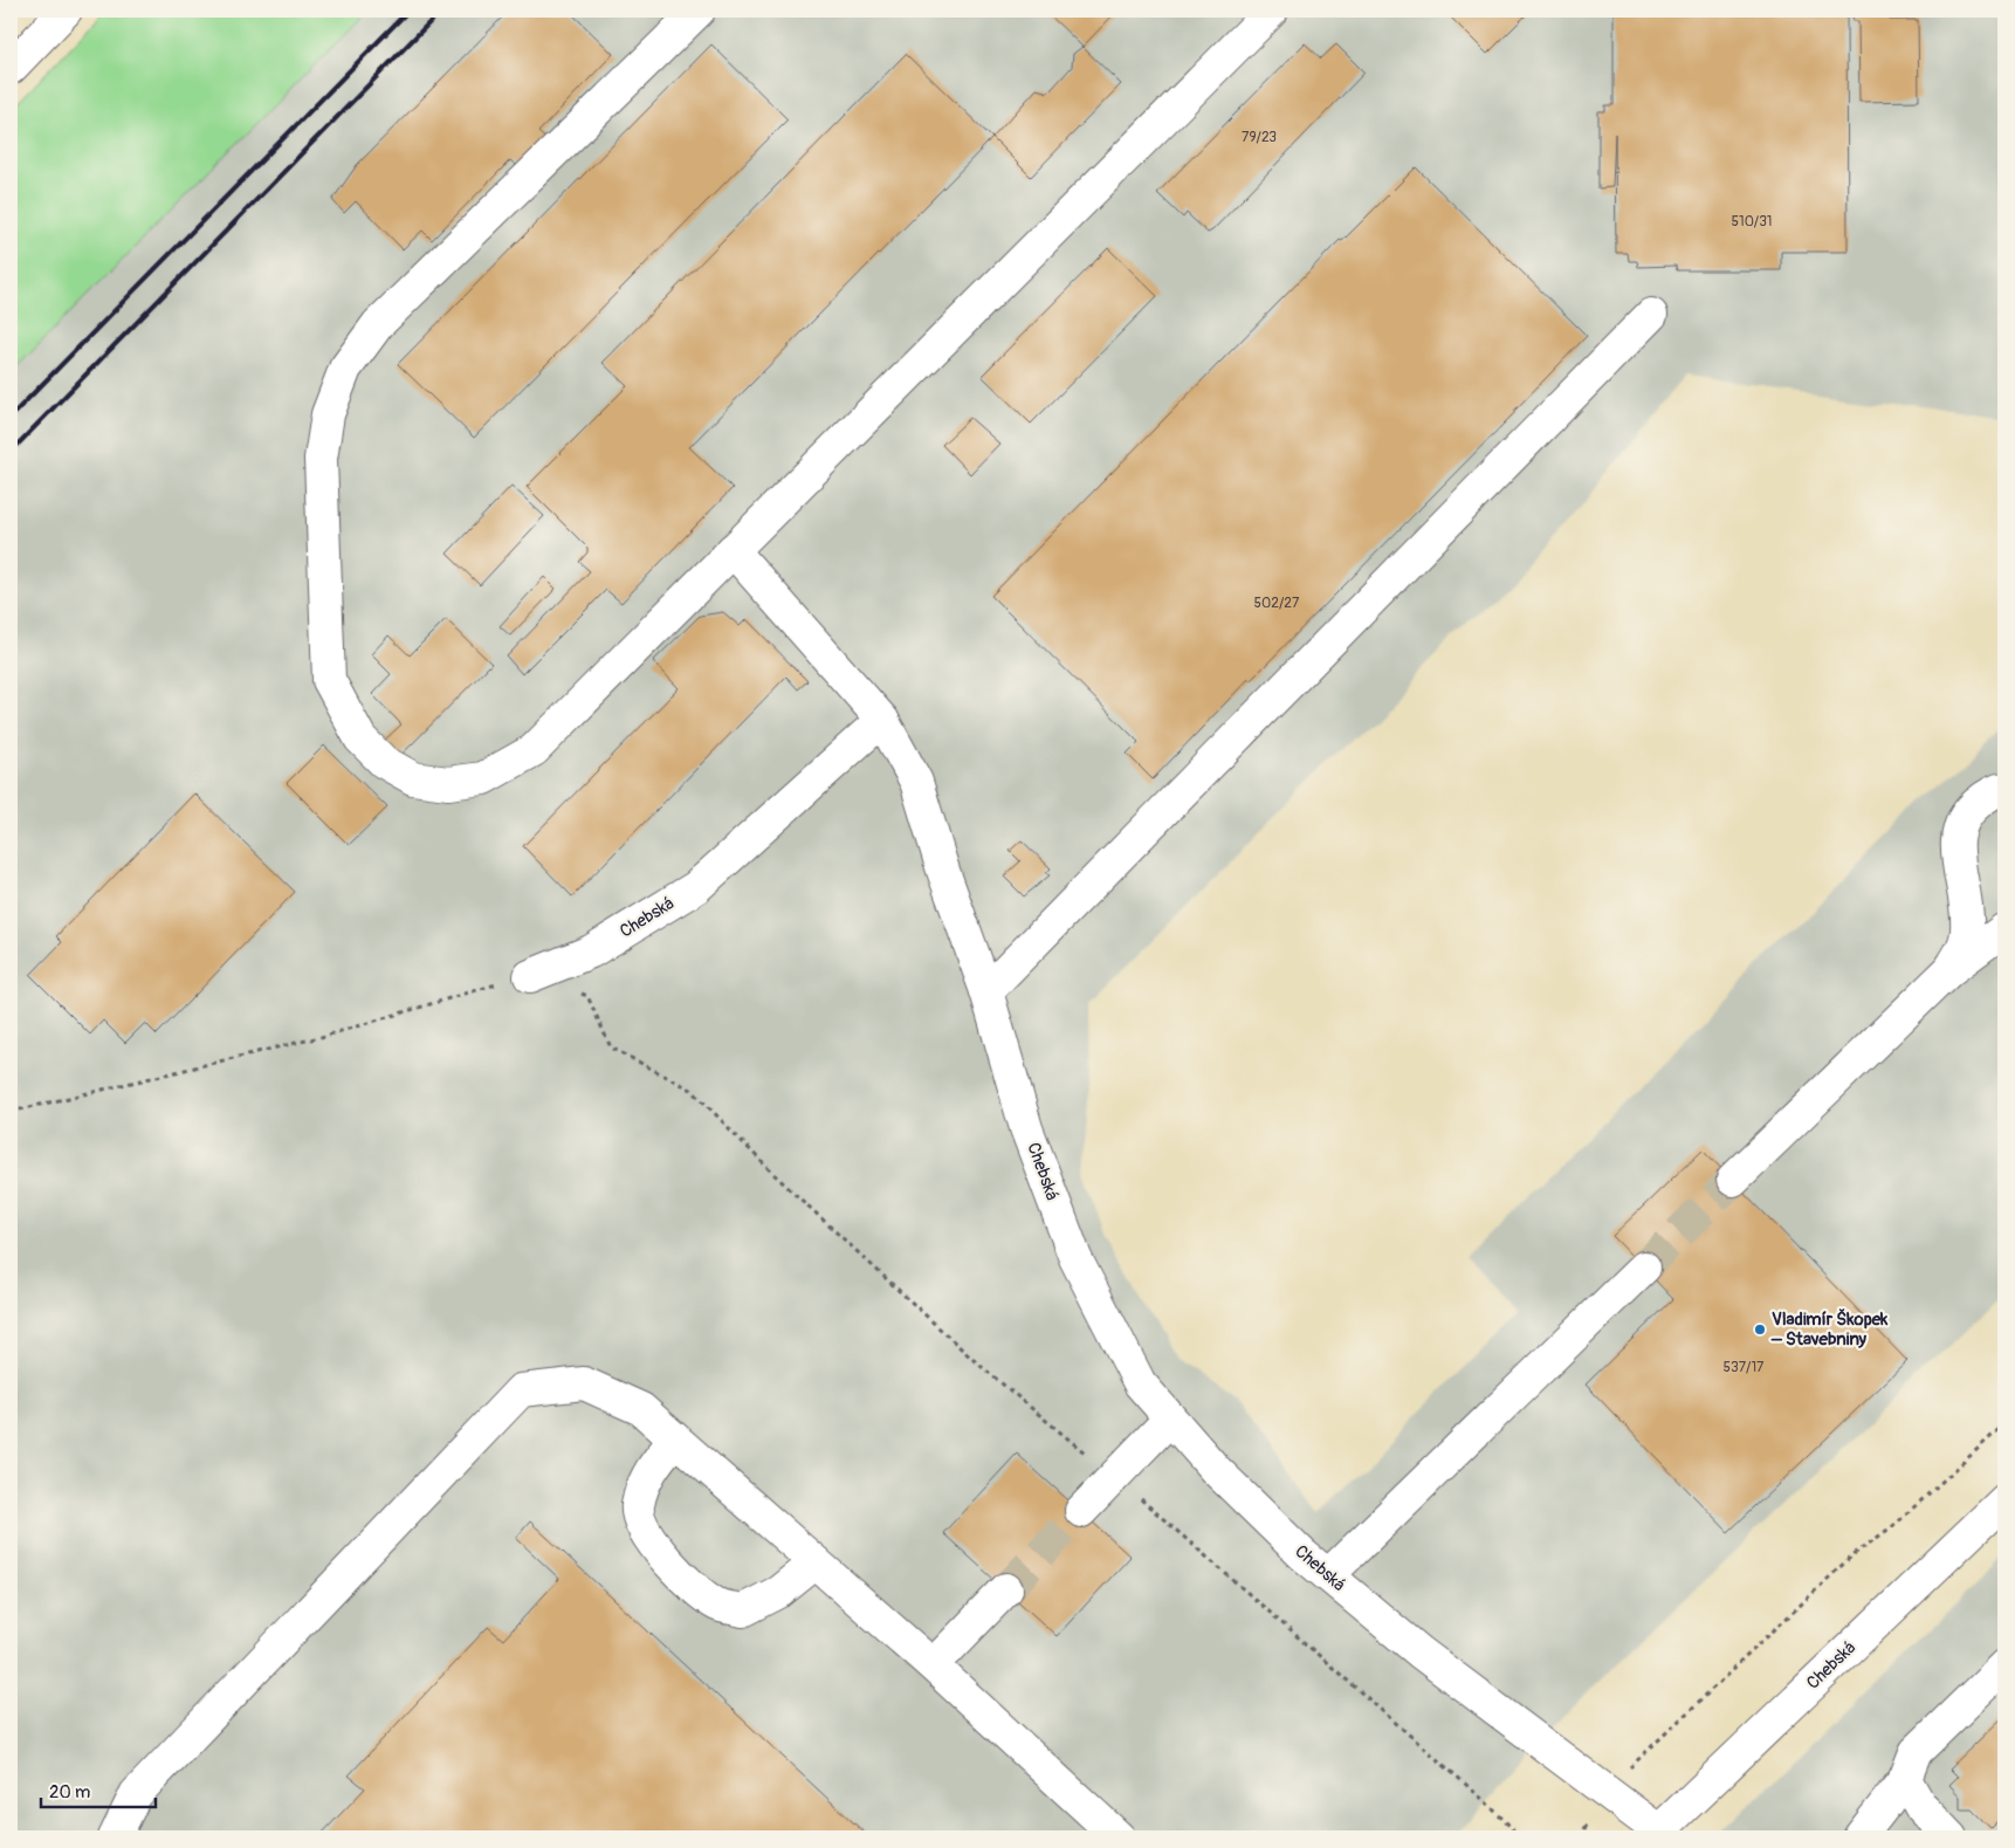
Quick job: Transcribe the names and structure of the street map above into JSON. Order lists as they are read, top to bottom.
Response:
{
  "streets": {
    "main road": ["Chebská"]
  },
  "places": ["Vladimír Škopek – Stavebniny"],
  "house_numbers": [
    "79/23",
    "510/31",
    "502/27",
    "537/17"
  ],
  "scale_bar": "20 m"
}
